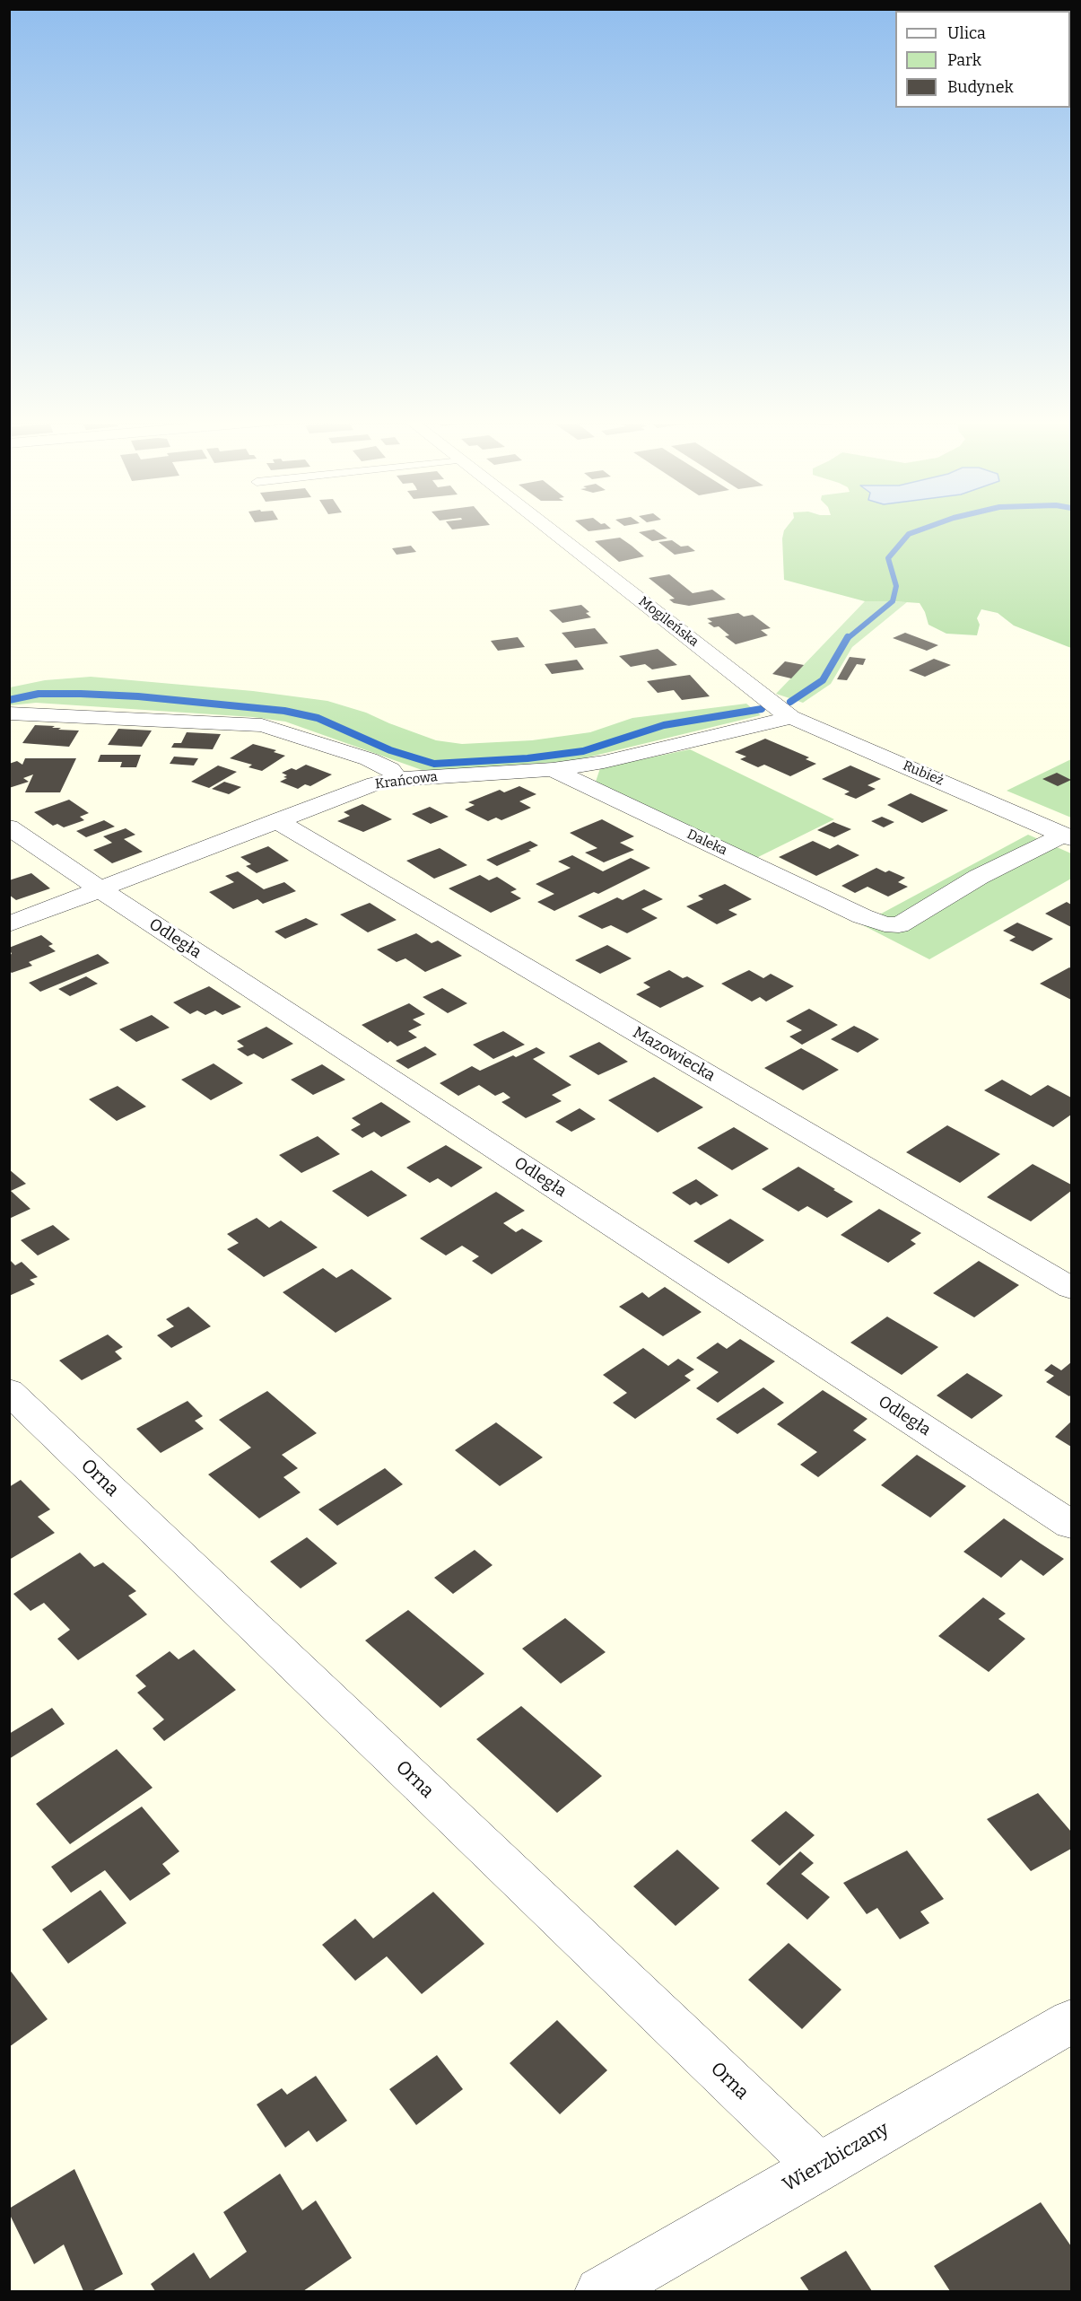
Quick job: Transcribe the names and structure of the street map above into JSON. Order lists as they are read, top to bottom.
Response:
{
  "streets": {
    "street": [
      "Mogileńska",
      "Rubież",
      "Krańcowa",
      "Daleka",
      "Odległa",
      "Mazowiecka",
      "Orna",
      "Wierzbiczany"
    ]
  },
  "crossings": [
    ["Mogileńska", "Rubież"],
    ["Mogileńska", "Krańcowa"],
    ["Rubież", "Krańcowa"],
    ["Rubież", "Daleka"],
    ["Krańcowa", "Daleka"],
    ["Krańcowa", "Odległa"],
    ["Krańcowa", "Mazowiecka"],
    ["Orna", "Wierzbiczany"]
  ],
  "legend": ["Ulica", "Park", "Budynek"]
}
